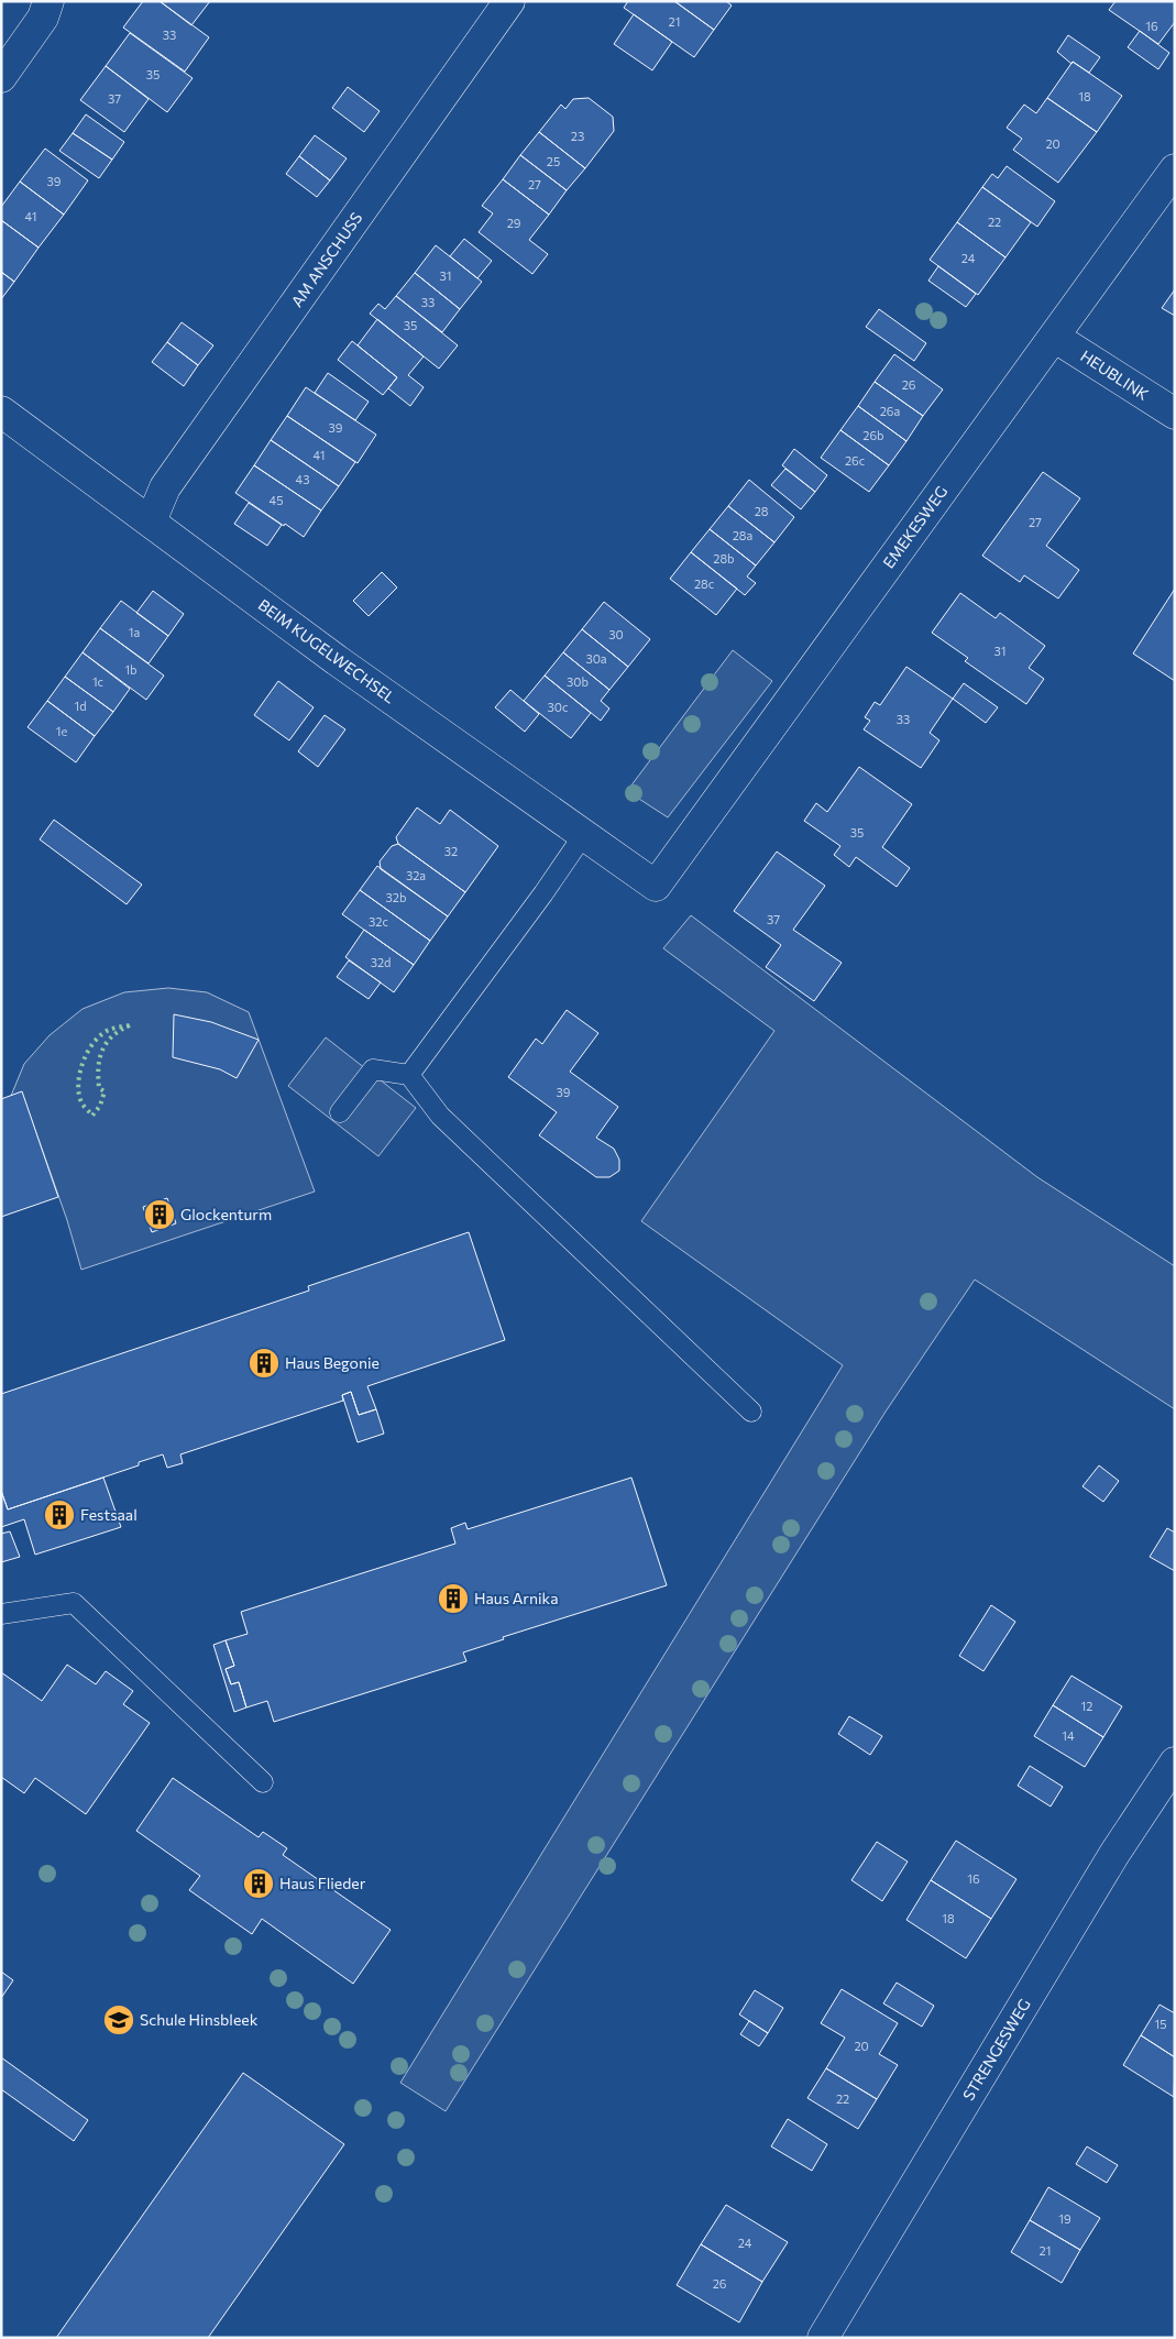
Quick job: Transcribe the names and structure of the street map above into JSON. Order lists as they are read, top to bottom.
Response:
{
  "streets": {
    "street": [
      "AM ANSCHUSS",
      "HEUBLINK",
      "EMEKESWEG",
      "BEIM KUGELWECHSEL",
      "STRENGESWEG"
    ]
  },
  "crossings": [
    ["AM ANSCHUSS", "BEIM KUGELWECHSEL"],
    ["HEUBLINK", "EMEKESWEG"],
    ["EMEKESWEG", "BEIM KUGELWECHSEL"]
  ],
  "places": {
    "building": [
      "Glockenturm",
      "Haus Begonie",
      "Festsaal",
      "Haus Arnika",
      "Haus Flieder"
    ],
    "school or university": ["Schule Hinsbleek"]
  },
  "house_numbers": [
    "21",
    "16",
    "33",
    "35",
    "18",
    "37",
    "23",
    "20",
    "25",
    "39",
    "27",
    "41",
    "22",
    "29",
    "24",
    "31",
    "33",
    "35",
    "26",
    "26a",
    "39",
    "26b",
    "41",
    "26c",
    "43",
    "45",
    "28",
    "27",
    "28a",
    "28b",
    "28c",
    "1a",
    "30",
    "31",
    "30a",
    "1b",
    "1c",
    "30b",
    "1d",
    "30c",
    "33",
    "1e",
    "35",
    "32",
    "32a",
    "32b",
    "37",
    "32c",
    "32d",
    "39",
    "12",
    "14",
    "16",
    "18",
    "15",
    "20",
    "22",
    "19",
    "24",
    "21",
    "26"
  ]
}
